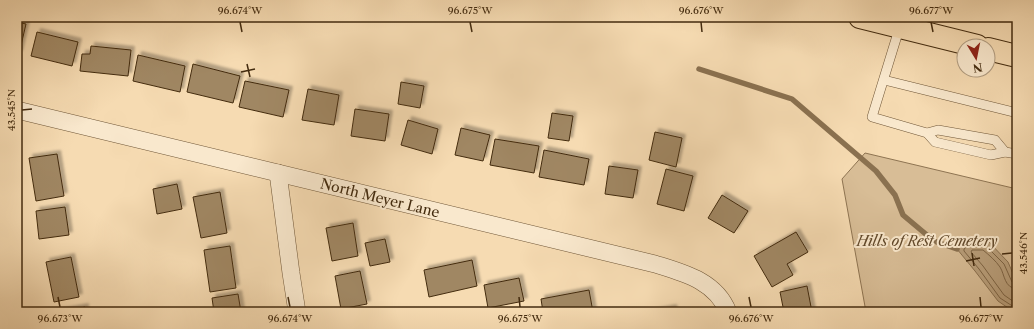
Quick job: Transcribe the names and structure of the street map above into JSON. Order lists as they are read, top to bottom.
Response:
{
  "streets": {
    "street": ["North Meyer Lane"]
  },
  "parks": ["Hills of Rest Cemetery"],
  "north": "bottom",
  "coordinates": [
    "96.674°W",
    "96.675°W",
    "96.676°W",
    "96.677°W",
    "43.545°N",
    "43.546°N",
    "96.673°W"
  ]
}
